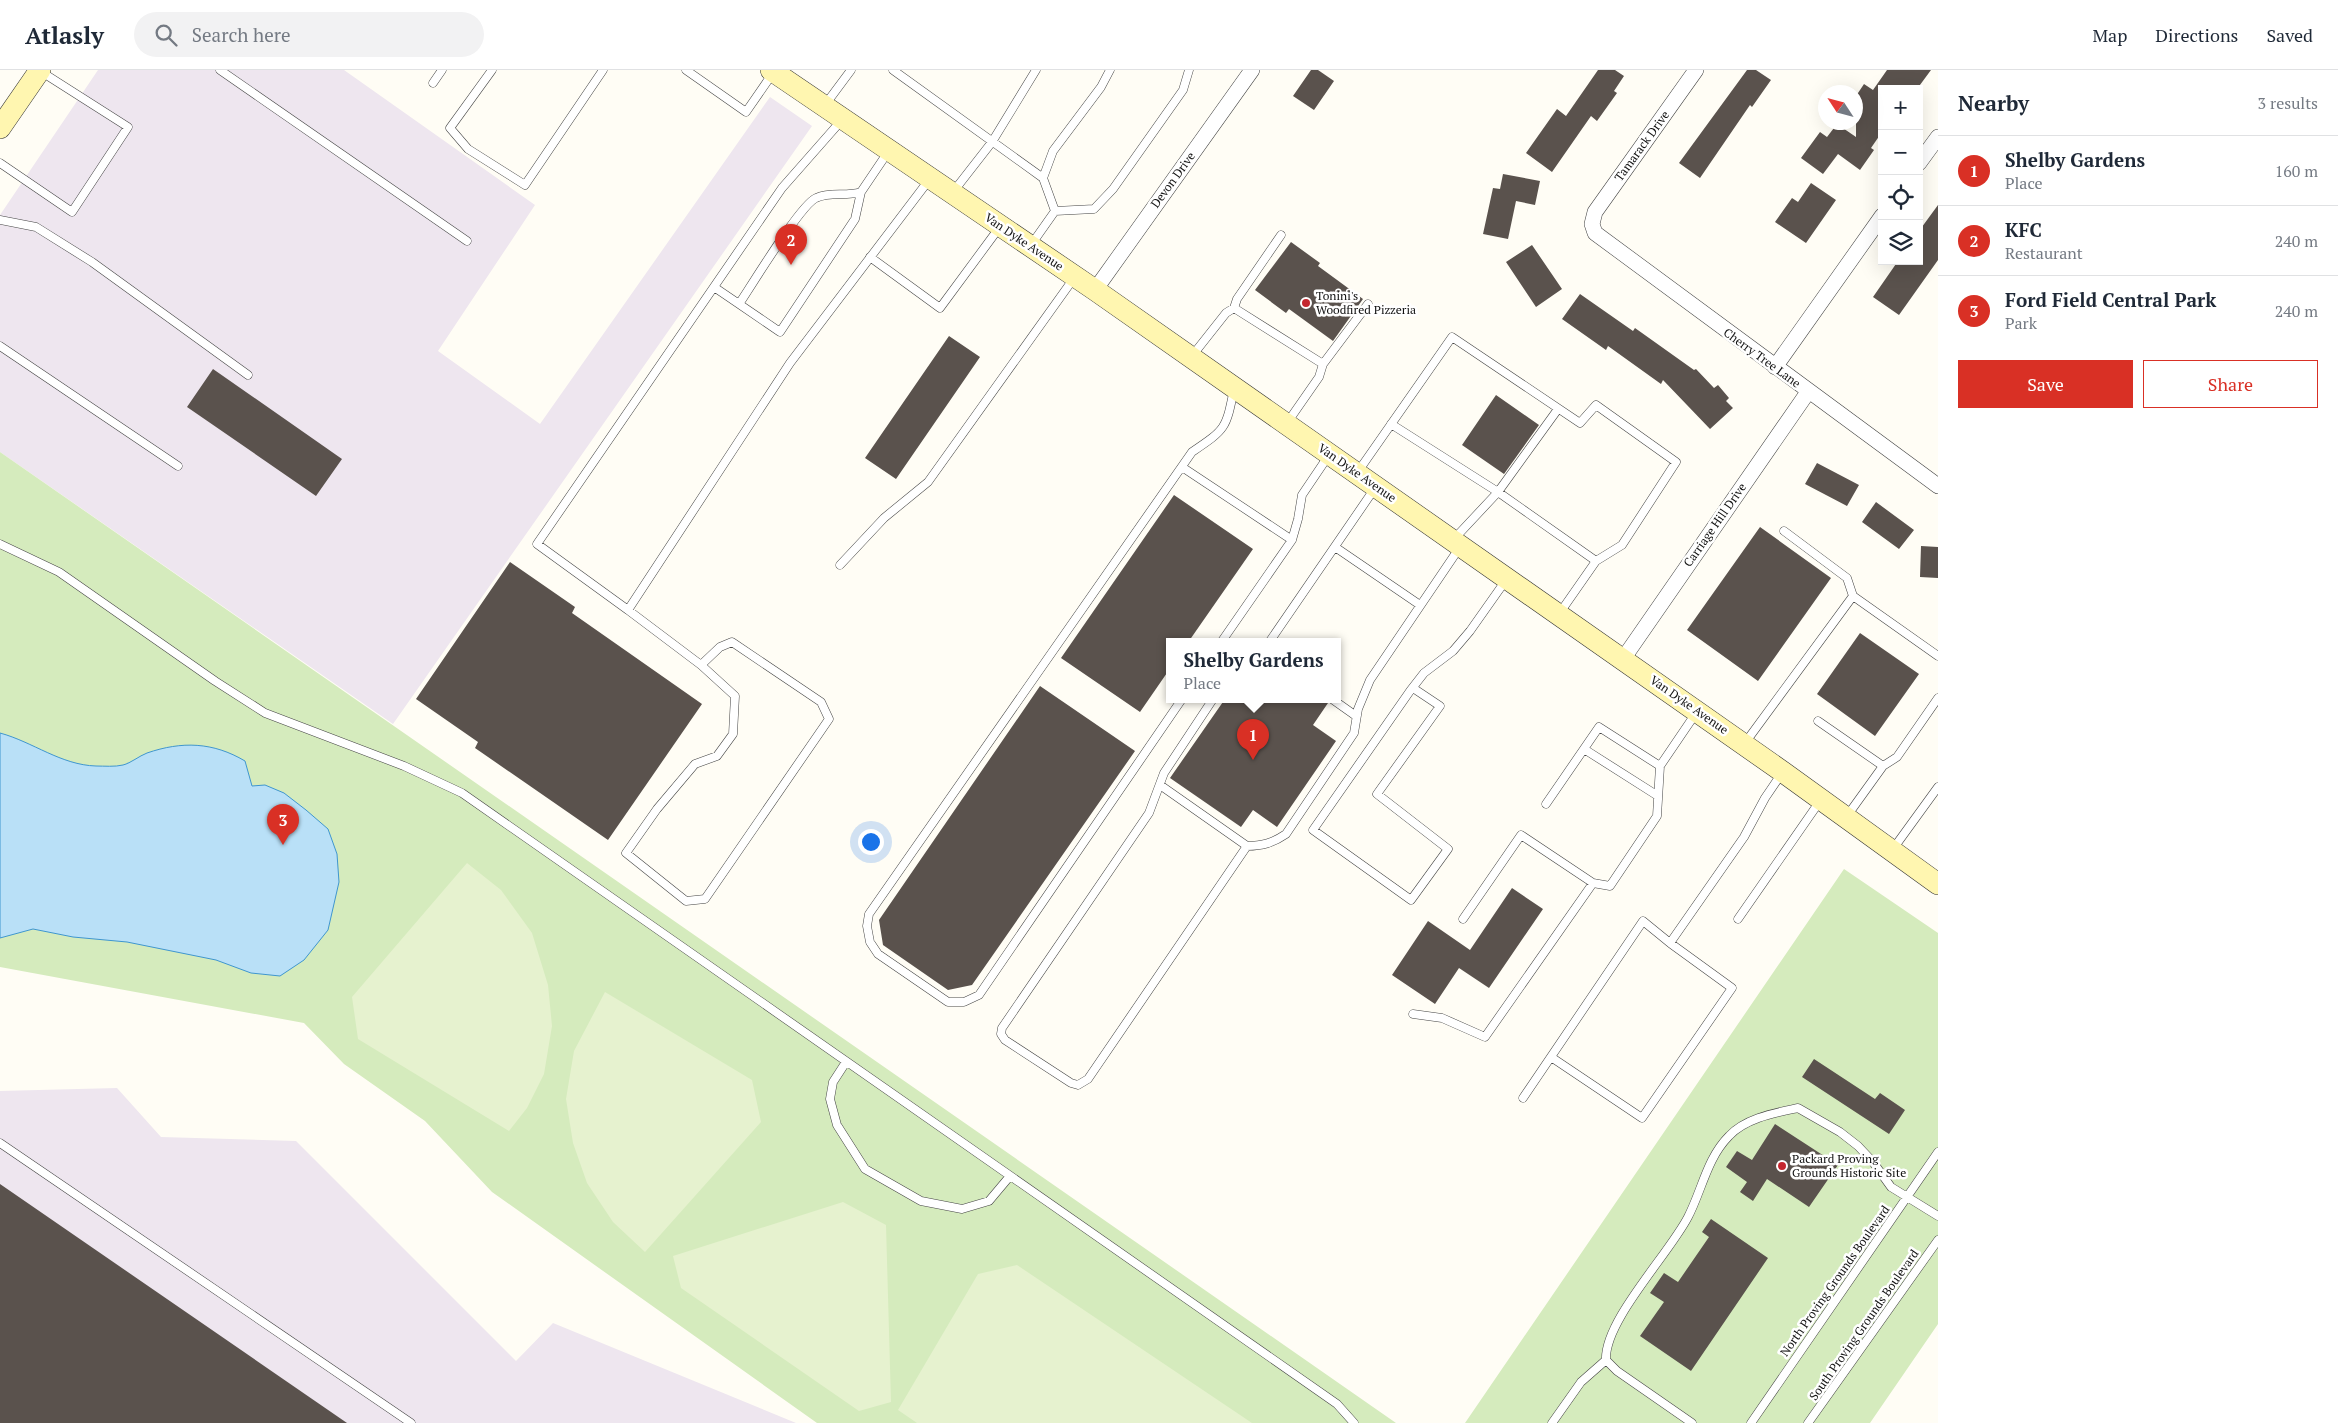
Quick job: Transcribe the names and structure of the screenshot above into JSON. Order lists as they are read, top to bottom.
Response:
{
  "streets": {
    "main road": ["Van Dyke Avenue"],
    "street": [
      "Tamarack Drive",
      "Devon Drive",
      "Cherry Tree Lane",
      "Carriage Hill Drive"
    ],
    "lane": ["North Proving Grounds Boulevard", "South Proving Grounds Boulevard"]
  },
  "crossings": [
    ["Tamarack Drive", "Cherry Tree Lane"],
    ["Devon Drive", "Van Dyke Avenue"],
    ["Van Dyke Avenue", "Carriage Hill Drive"],
    ["Cherry Tree Lane", "Carriage Hill Drive"]
  ],
  "places": ["Tonini's Woodfired Pizzeria", "Packard Proving Grounds Historic Site"],
  "north": "top left",
  "page": {
    "header": "Atlasly",
    "search": "Search here",
    "nav": ["Map", "Directions", "Saved"],
    "heading": ["Nearby", "3 results"],
    "map_buttons": ["+", "−"],
    "list": [
      {
        "mark": "1",
        "name": "Shelby Gardens",
        "note": "Place",
        "value": "160 m"
      },
      {
        "mark": "2",
        "name": "KFC",
        "note": "Restaurant",
        "value": "240 m"
      },
      {
        "mark": "3",
        "name": "Ford Field Central Park",
        "note": "Park",
        "value": "240 m"
      }
    ],
    "pins": ["2", "1", "3"],
    "buttons": ["Save", "Share"],
    "popup": ["Shelby Gardens", "Place"]
  }
}
